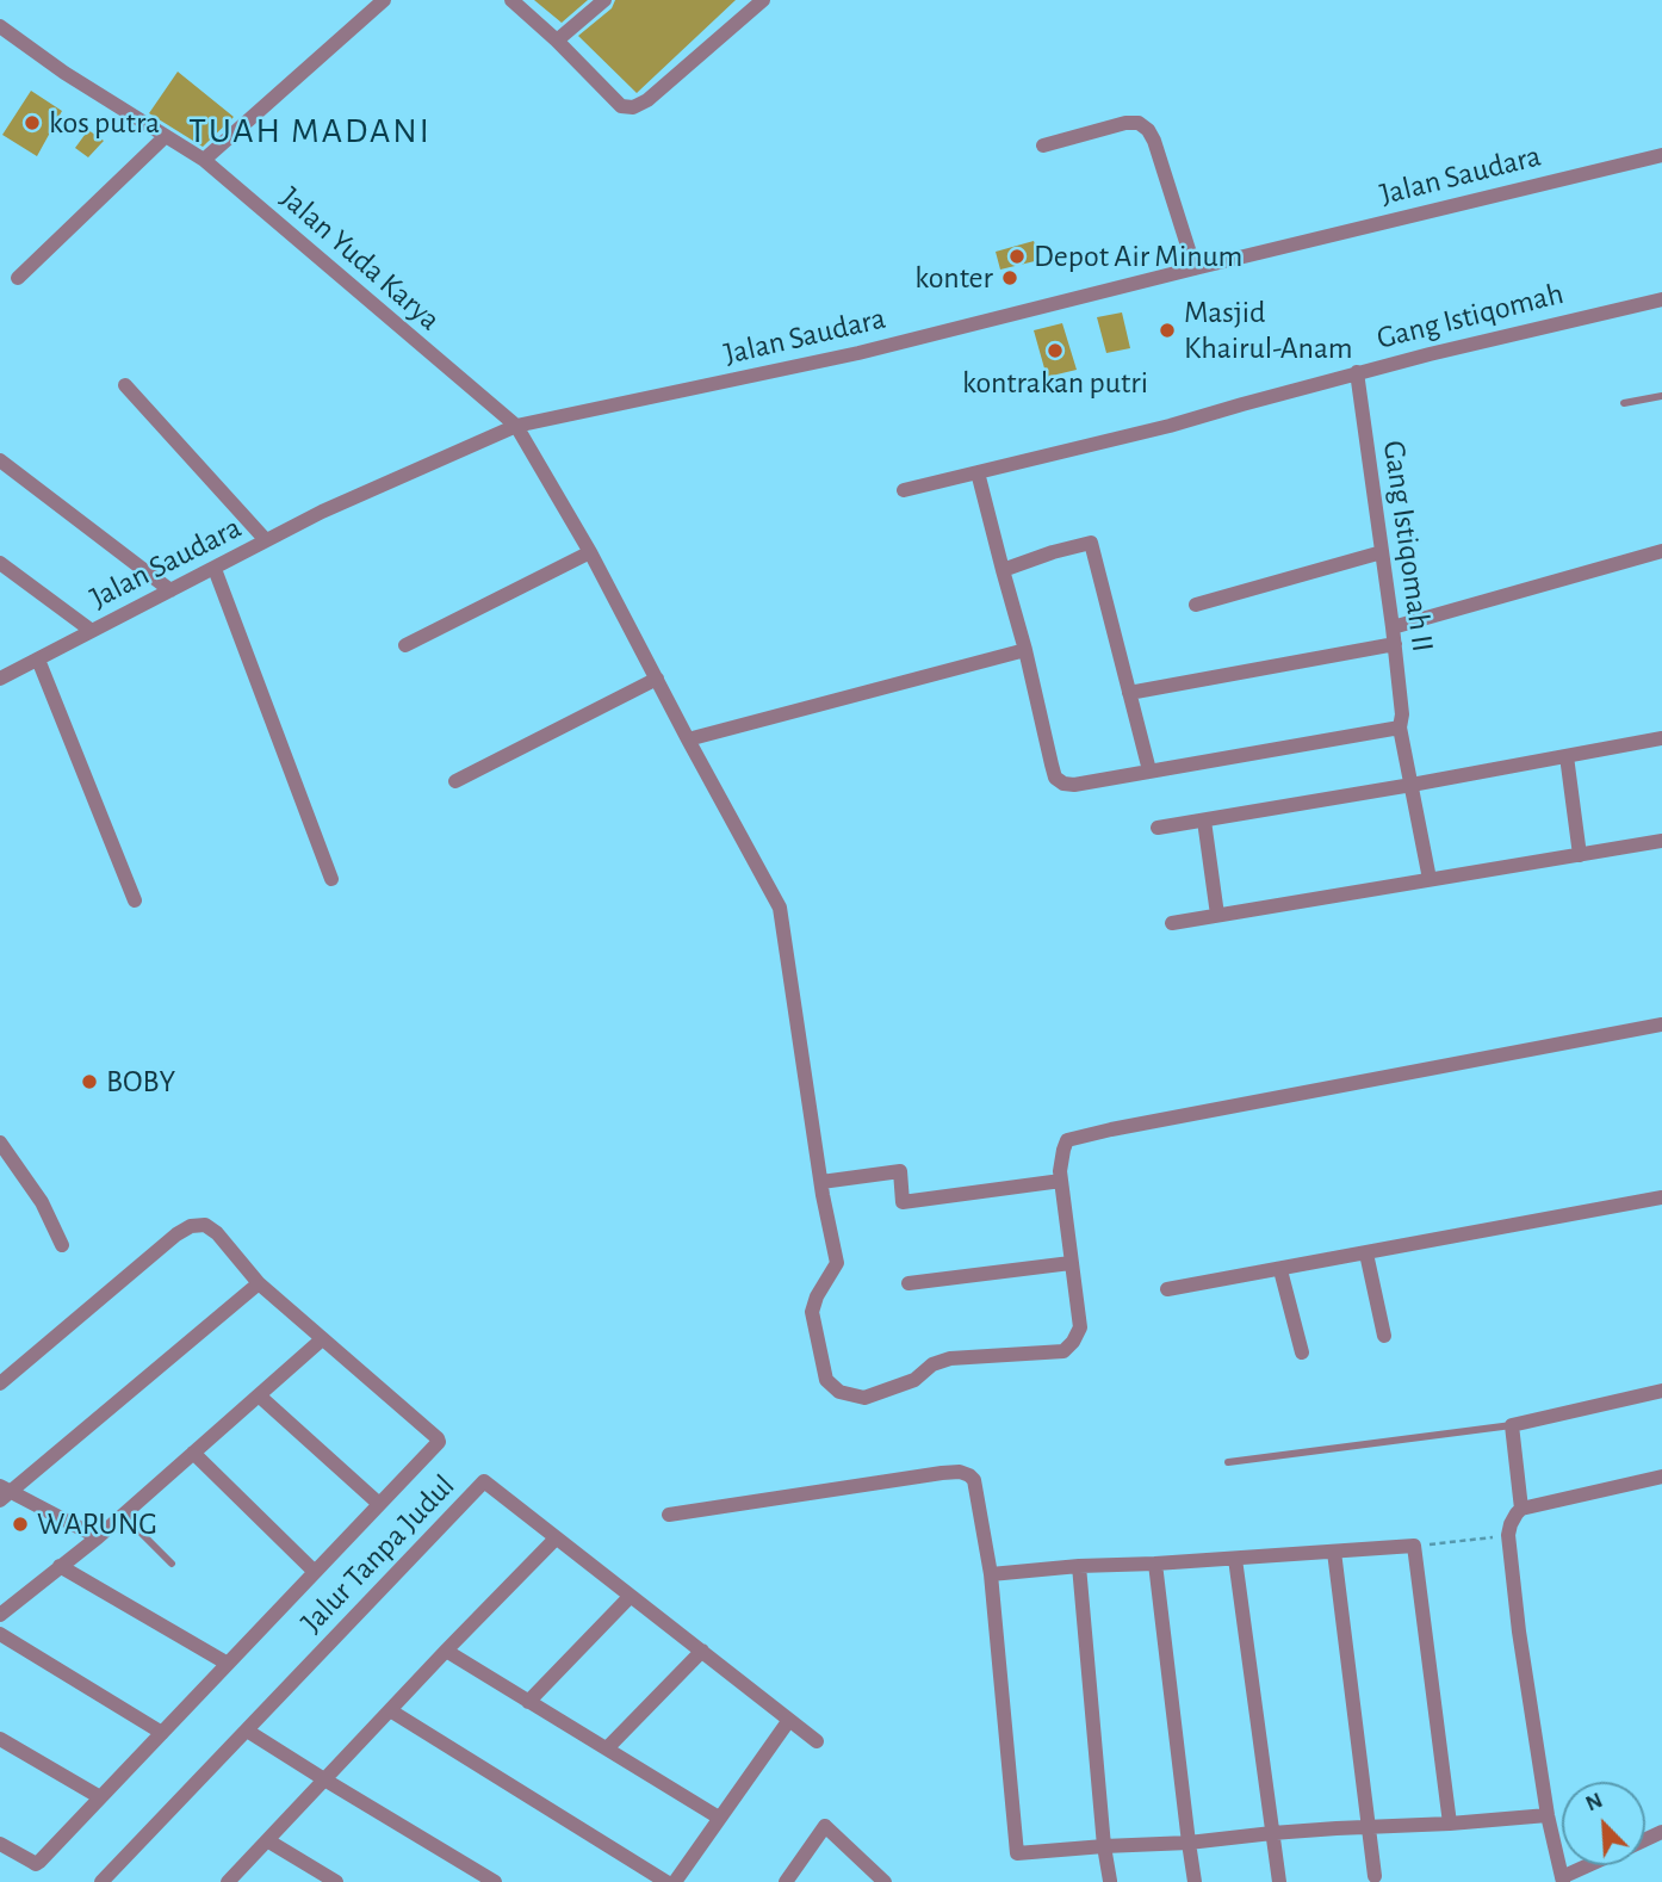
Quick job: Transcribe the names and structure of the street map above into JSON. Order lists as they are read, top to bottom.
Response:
{
  "streets": {
    "street": [
      "Jalan Saudara",
      "Jalan Yuda Karya",
      "Gang Istiqomah",
      "Gang Istiqomah II",
      "Jalur Tanpa Judul"
    ]
  },
  "crossings": [
    ["Jalan Saudara", "Jalan Yuda Karya"],
    ["Gang Istiqomah", "Gang Istiqomah II"]
  ],
  "districts": ["TUAH MADANI"],
  "places": [
    "kos putra",
    "Depot Air Minum",
    "konter",
    "Masjid Khairul-Anam",
    "kontrakan putri",
    "BOBY",
    "WARUNG"
  ],
  "north": "top left"
}
